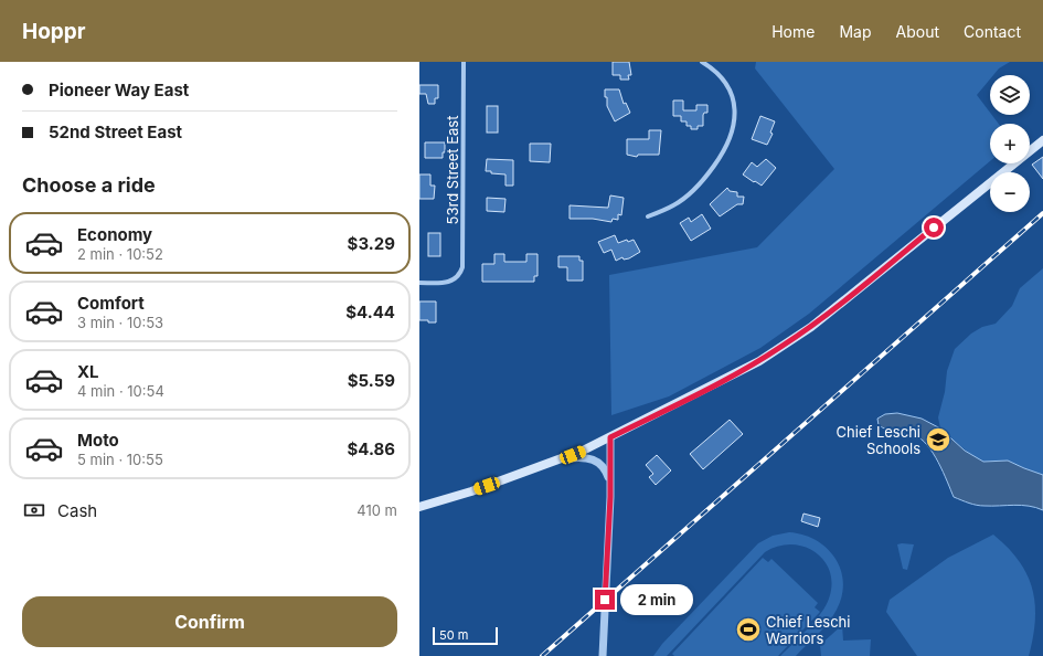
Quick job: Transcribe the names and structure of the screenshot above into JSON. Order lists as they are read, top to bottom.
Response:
{
  "streets": {
    "street": ["53rd Street East"]
  },
  "places": {
    "school or university": ["Chief Leschi Schools"],
    "sports": ["Chief Leschi Warriors"]
  },
  "scale_bar": "50 m",
  "page": {
    "header": "Hoppr",
    "nav": [
      "Home",
      "Map",
      "About",
      "Contact"
    ],
    "banner": ["Pioneer Way East", "52nd Street East"],
    "map_buttons": ["+", "−"],
    "heading": "Choose a ride",
    "list": [
      {
        "name": "Economy",
        "note": "2 min · 10:52",
        "value": "$3.29"
      },
      {
        "name": "Comfort",
        "note": "3 min · 10:53",
        "value": "$4.44"
      },
      {
        "name": "XL",
        "note": "4 min · 10:54",
        "value": "$5.59"
      },
      {
        "name": "Moto",
        "note": "5 min · 10:55",
        "value": "$4.86"
      }
    ],
    "pay": ["Cash", "410 m"],
    "bubble": "2 min",
    "buttons": "Confirm",
    "scale": "50 m"
  }
}
